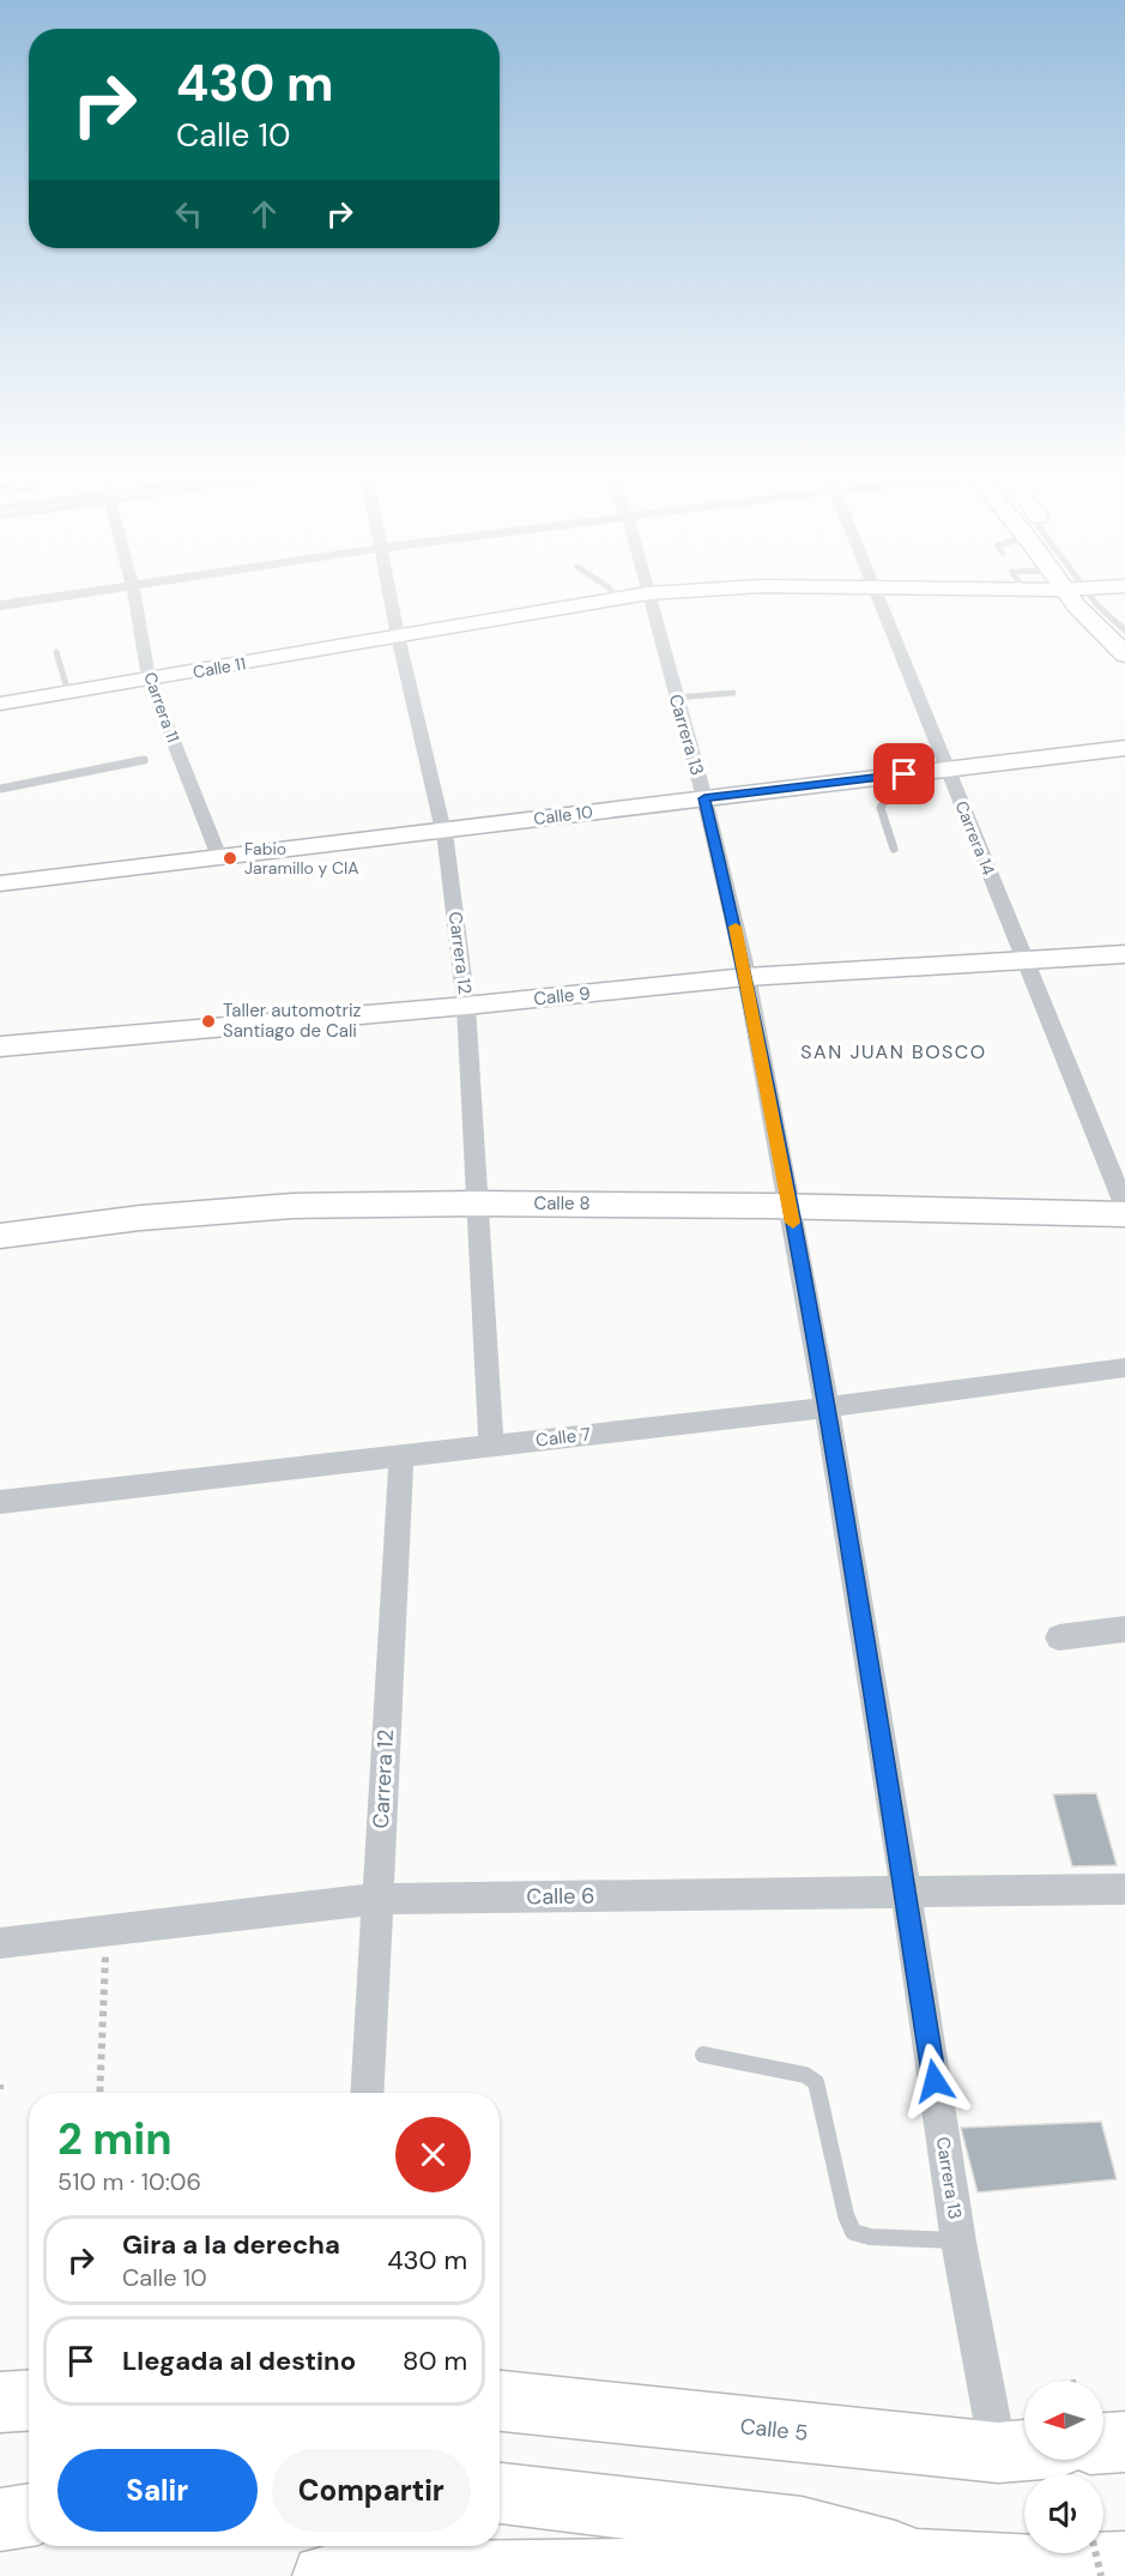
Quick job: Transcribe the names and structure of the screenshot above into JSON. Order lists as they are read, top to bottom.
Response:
{
  "streets": {
    "main road": ["Calle 5"],
    "street": [
      "Calle 11",
      "Carrera 11",
      "Carrera 13",
      "Calle 10",
      "Carrera 14",
      "Carrera 12",
      "Calle 9",
      "Calle 8",
      "Calle 7",
      "Calle 6"
    ]
  },
  "crossings": [
    ["Calle 11", "Carrera 11"],
    ["Calle 11", "Carrera 13"],
    ["Calle 11", "Carrera 14"],
    ["Calle 11", "Carrera 12"],
    ["Carrera 11", "Calle 10"],
    ["Carrera 13", "Calle 10"],
    ["Carrera 13", "Calle 9"],
    ["Carrera 13", "Calle 8"],
    ["Carrera 13", "Calle 7"],
    ["Carrera 13", "Calle 6"],
    ["Carrera 13", "Calle 5"],
    ["Calle 10", "Carrera 14"],
    ["Calle 10", "Carrera 12"],
    ["Carrera 14", "Calle 9"],
    ["Carrera 12", "Calle 9"],
    ["Carrera 12", "Calle 8"],
    ["Carrera 12", "Calle 7"],
    ["Carrera 12", "Calle 6"]
  ],
  "districts": ["SAN JUAN BOSCO"],
  "places": ["Fabio Jaramillo y CIA", "Taller automotriz Santiago de Cali"],
  "north": "left",
  "page": {
    "turn": ["430 m", "Calle 10"],
    "heading": ["2 min", "510 m · 10:06"],
    "list": [
      {
        "name": "Gira a la derecha",
        "note": "Calle 10",
        "value": "430 m"
      },
      {
        "name": "Llegada al destino",
        "value": "80 m"
      }
    ],
    "buttons": ["Salir", "Compartir"]
  }
}
